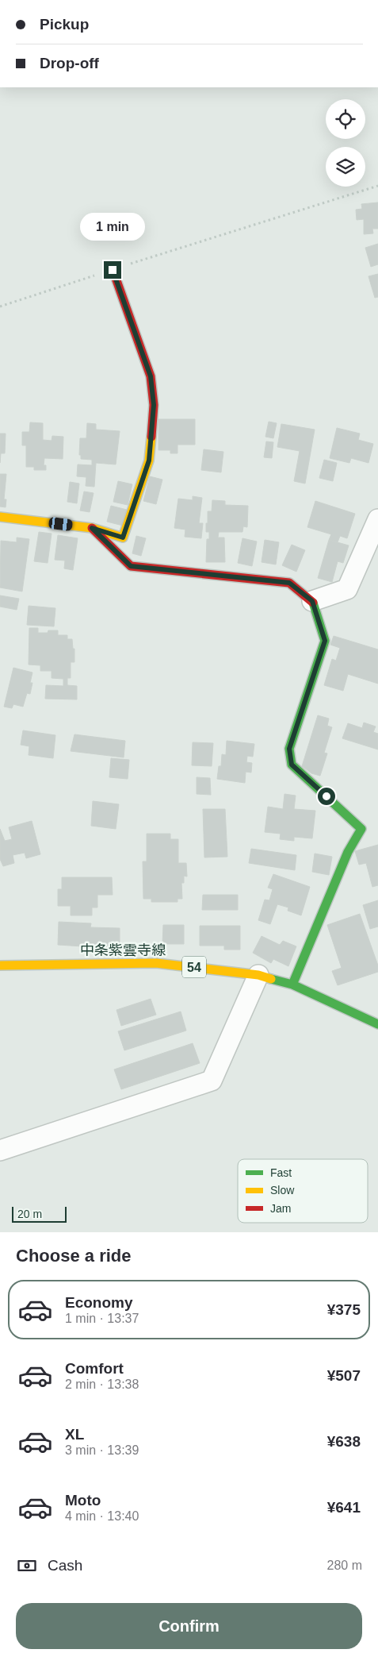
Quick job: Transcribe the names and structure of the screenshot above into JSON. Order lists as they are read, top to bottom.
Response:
{
  "streets": {
    "street": ["中条紫雲寺線", "54"]
  },
  "legend": ["Fast", "Slow", "Jam"],
  "scale_bar": "20 m",
  "page": {
    "banner": ["Pickup", "Drop-off"],
    "bubble": "1 min",
    "scale": "20 m",
    "heading": "Choose a ride",
    "list": [
      {
        "name": "Economy",
        "note": "1 min · 13:37",
        "value": "¥375"
      },
      {
        "name": "Comfort",
        "note": "2 min · 13:38",
        "value": "¥507"
      },
      {
        "name": "XL",
        "note": "3 min · 13:39",
        "value": "¥638"
      },
      {
        "name": "Moto",
        "note": "4 min · 13:40",
        "value": "¥641"
      }
    ],
    "pay": ["Cash", "280 m"],
    "buttons": "Confirm"
  }
}
